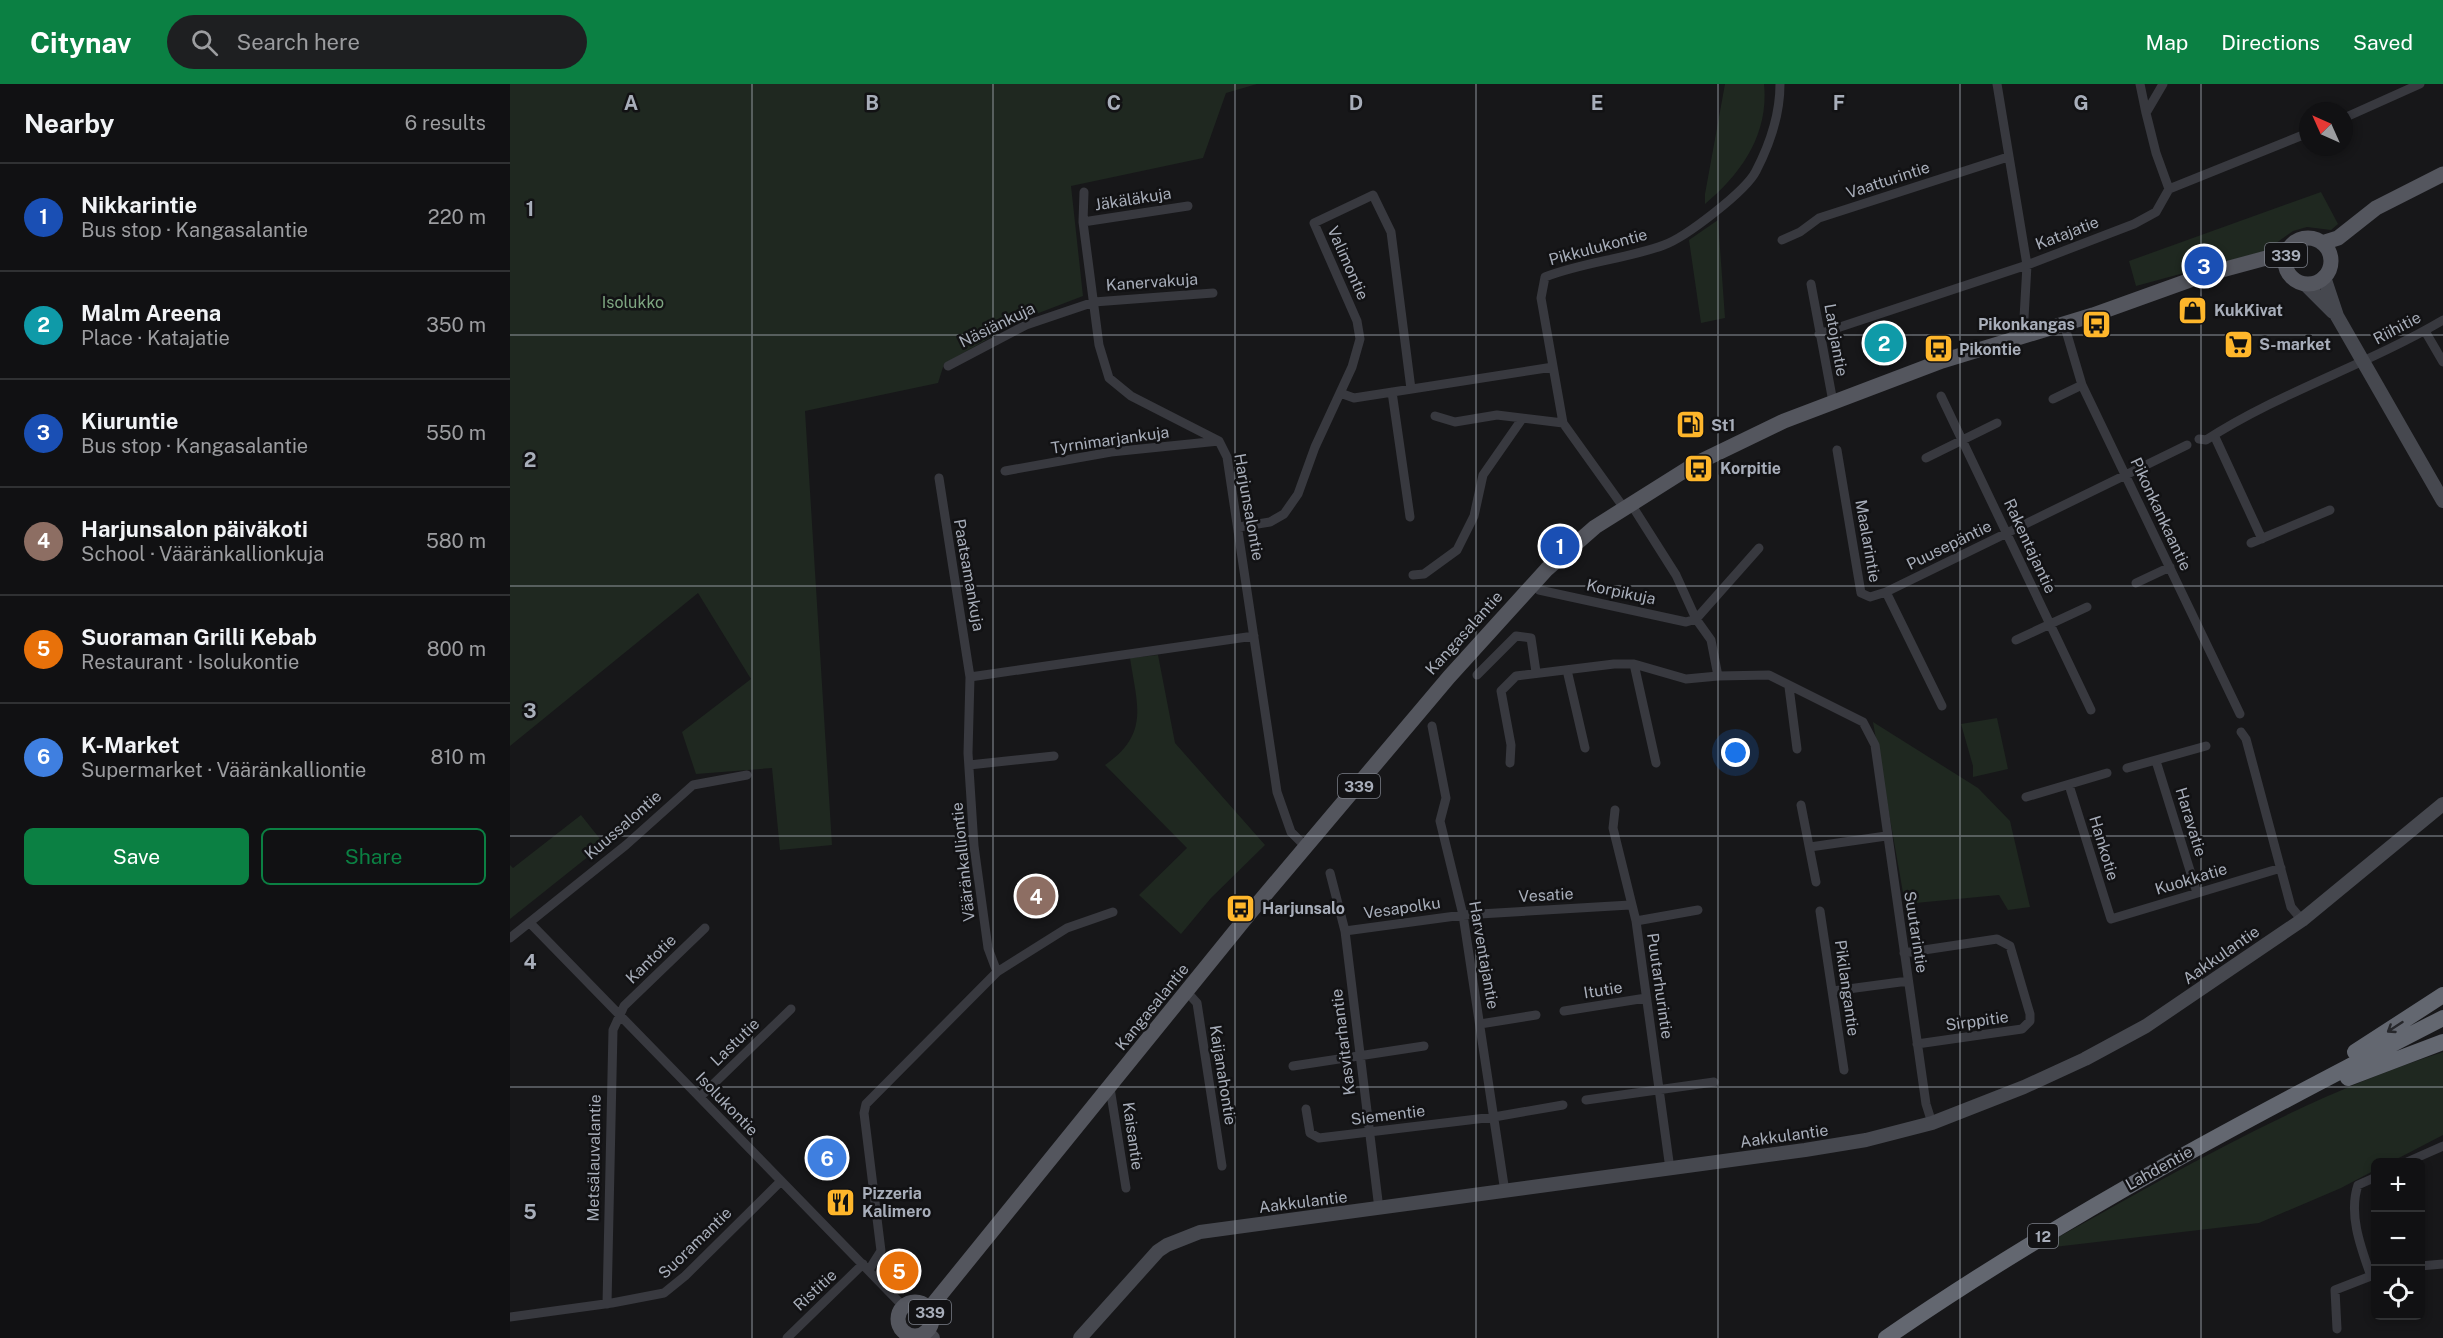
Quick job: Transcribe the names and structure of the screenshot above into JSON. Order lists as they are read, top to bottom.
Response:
{
  "streets": {
    "highway": ["Lahdentie", "12"],
    "main road": ["339", "Kangasalantie"],
    "street": [
      "Vaatturintie",
      "Jäkäläkuja",
      "Katajatie",
      "Pikkulukontie",
      "Valimontie",
      "Kanervakuja",
      "Näsiänkuja",
      "Riihitie",
      "Latojantie",
      "Tyrnimarjankuja",
      "Harjunsalontie",
      "Pikonkankaantie",
      "Maalarintie",
      "Puusepäntie",
      "Rakentajantie",
      "Paatsamankuja",
      "Korpikuja",
      "Haravatie",
      "Kuussalontie",
      "Hankotie",
      "Vääränkalliontie",
      "Kuokkatie",
      "Vesatie",
      "Vesapolku",
      "Suutarintie",
      "Harventajantie",
      "Aakkulantie",
      "Kantotie",
      "Puutarhurintie",
      "Pikilangantie",
      "Itutie",
      "Sirppitie",
      "Lastutie",
      "Kasvitarhantie",
      "Kaijanahontie",
      "Isolukontie",
      "Siementie",
      "Kaisantie",
      "Metsälauvalantie",
      "Suoramantie",
      "Ristitie"
    ]
  },
  "crossings": [
    ["Jäkäläkuja", "Harjunsalontie"],
    ["Katajatie", "Latojantie"],
    ["Pikkulukontie", "Kangasalantie"],
    ["339", "Kangasalantie"],
    ["339", "Isolukontie"],
    ["Valimontie", "Harjunsalontie"],
    ["Kanervakuja", "Näsiänkuja"],
    ["Kanervakuja", "Harjunsalontie"],
    ["Näsiänkuja", "Harjunsalontie"],
    ["Latojantie", "Kangasalantie"],
    ["Tyrnimarjankuja", "Harjunsalontie"],
    ["Harjunsalontie", "Kangasalantie"],
    ["Pikonkankaantie", "Puusepäntie"],
    ["Pikonkankaantie", "Kangasalantie"],
    ["Maalarintie", "Puusepäntie"],
    ["Puusepäntie", "Rakentajantie"],
    ["Paatsamankuja", "Vääränkalliontie"],
    ["Kangasalantie", "Kaijanahontie"],
    ["Kangasalantie", "Isolukontie"],
    ["Kangasalantie", "Kaisantie"],
    ["Haravatie", "Kuokkatie"],
    ["Kuussalontie", "Isolukontie"],
    ["Hankotie", "Kuokkatie"],
    ["Vesatie", "Vesapolku"],
    ["Vesatie", "Harventajantie"],
    ["Vesatie", "Puutarhurintie"],
    ["Vesapolku", "Harventajantie"],
    ["Vesapolku", "Kasvitarhantie"],
    ["Suutarintie", "Aakkulantie"],
    ["Suutarintie", "Sirppitie"],
    ["Harventajantie", "Aakkulantie"],
    ["Harventajantie", "Siementie"],
    ["Aakkulantie", "Puutarhurintie"],
    ["Aakkulantie", "Kasvitarhantie"],
    ["Kantotie", "Isolukontie"],
    ["Kantotie", "Metsälauvalantie"],
    ["Puutarhurintie", "Itutie"],
    ["Lastutie", "Isolukontie"],
    ["Kasvitarhantie", "Siementie"],
    ["Isolukontie", "Metsälauvalantie"],
    ["Isolukontie", "Suoramantie"],
    ["Isolukontie", "Ristitie"],
    ["Metsälauvalantie", "Suoramantie"]
  ],
  "parks": ["Isolukko"],
  "places": {
    "shop": ["KukKivat"],
    "bus stop": [
      "Pikonkangas",
      "Pikontie",
      "Korpitie",
      "Harjunsalo"
    ],
    "supermarket": ["S-market"],
    "fuel station": ["St1"],
    "restaurant": ["Pizzeria Kalimero"]
  },
  "north": "top left",
  "page": {
    "header": "Citynav",
    "search": "Search here",
    "nav": ["Map", "Directions", "Saved"],
    "heading": ["Nearby", "6 results"],
    "list": [
      {
        "mark": "1",
        "name": "Nikkarintie",
        "note": "Bus stop · Kangasalantie",
        "value": "220 m"
      },
      {
        "mark": "2",
        "name": "Malm Areena",
        "note": "Place · Katajatie",
        "value": "350 m"
      },
      {
        "mark": "3",
        "name": "Kiuruntie",
        "note": "Bus stop · Kangasalantie",
        "value": "550 m"
      },
      {
        "mark": "4",
        "name": "Harjunsalon päiväkoti",
        "note": "School · Vääränkallionkuja",
        "value": "580 m"
      },
      {
        "mark": "5",
        "name": "Suoraman Grilli Kebab",
        "note": "Restaurant · Isolukontie",
        "value": "800 m"
      },
      {
        "mark": "6",
        "name": "K-Market",
        "note": "Supermarket · Vääränkalliontie",
        "value": "810 m"
      }
    ],
    "pins": [
      "3",
      "2",
      "1",
      "4",
      "6",
      "5"
    ],
    "buttons": ["Save", "Share"],
    "map_buttons": ["+", "−"]
  },
  "grid": {
    "columns": [
      "A",
      "B",
      "C",
      "D",
      "E",
      "F",
      "G"
    ],
    "rows": [
      "1",
      "2",
      "3",
      "4",
      "5"
    ]
  }
}
